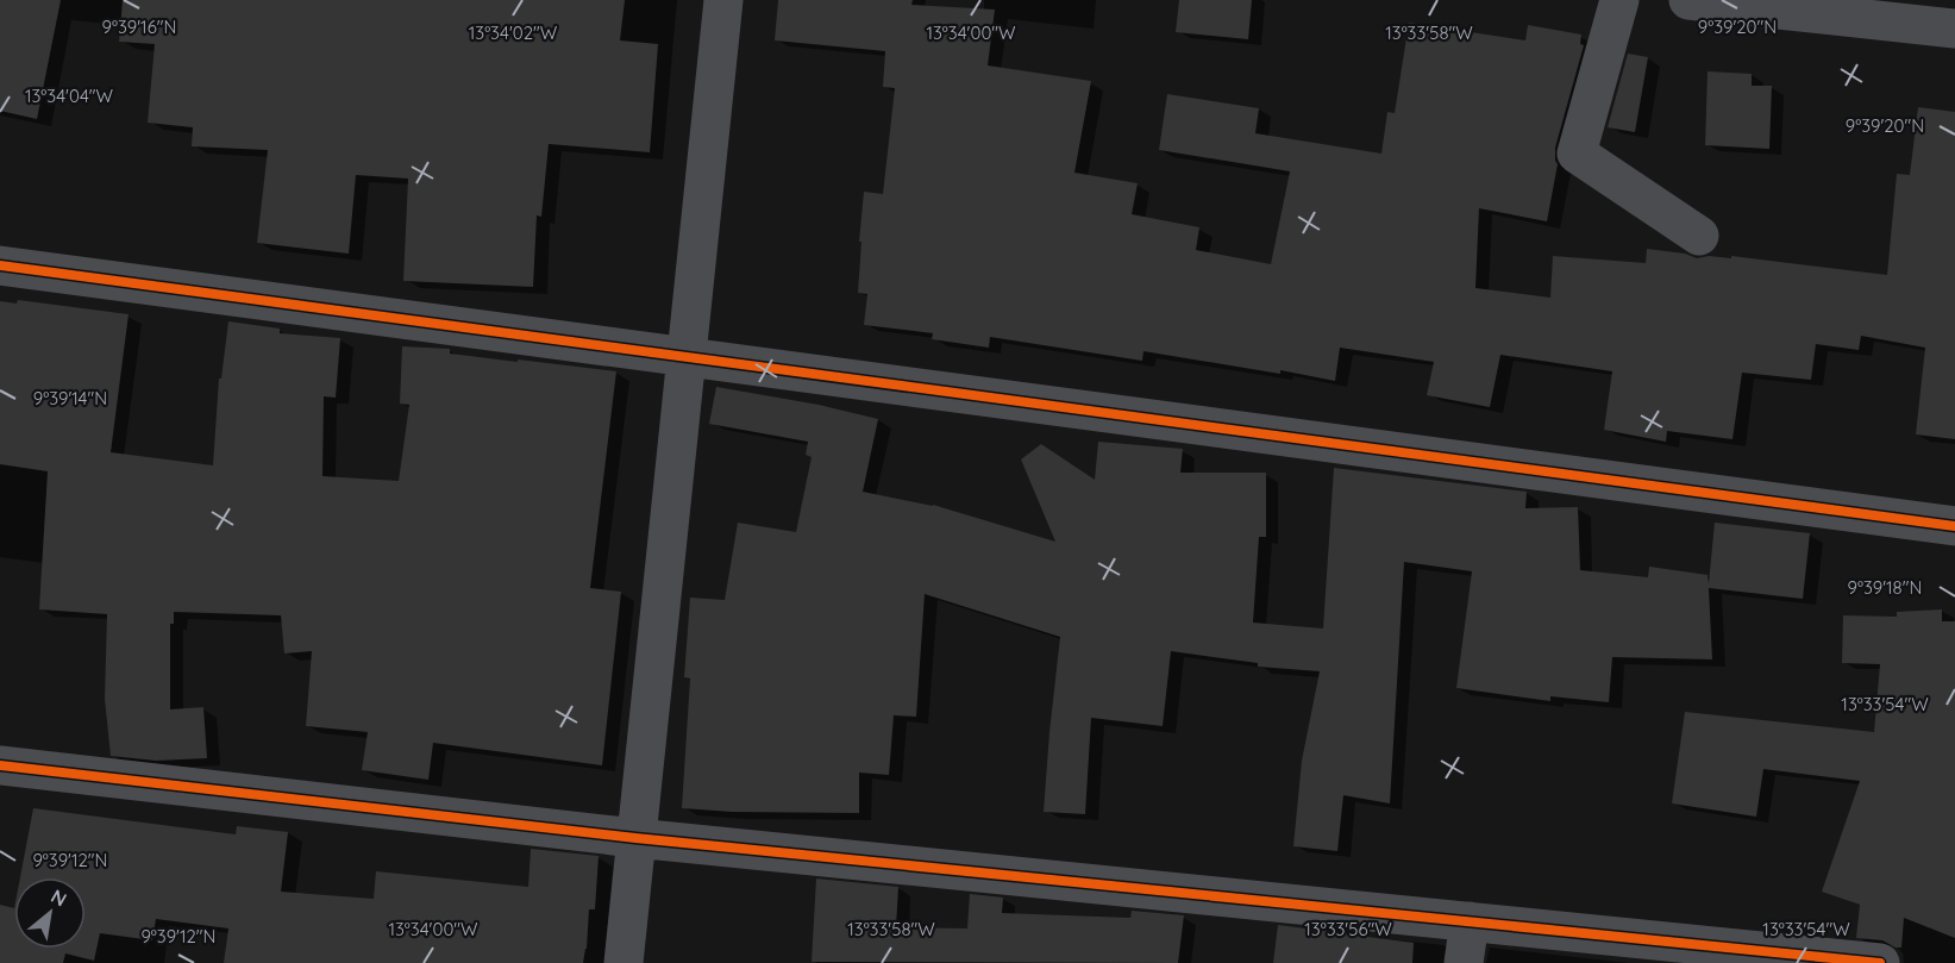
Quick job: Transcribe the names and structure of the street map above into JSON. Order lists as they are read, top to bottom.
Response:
{
  "north": "top right",
  "coordinates": [
    "9°39'16\"N",
    "9°39'20\"N",
    "13°34'02\"W",
    "13°34'00\"W",
    "13°33'58\"W",
    "13°34'04\"W",
    "9°39'14\"N",
    "9°39'18\"N",
    "13°33'54\"W",
    "9°39'12\"N",
    "13°33'56\"W"
  ]
}
